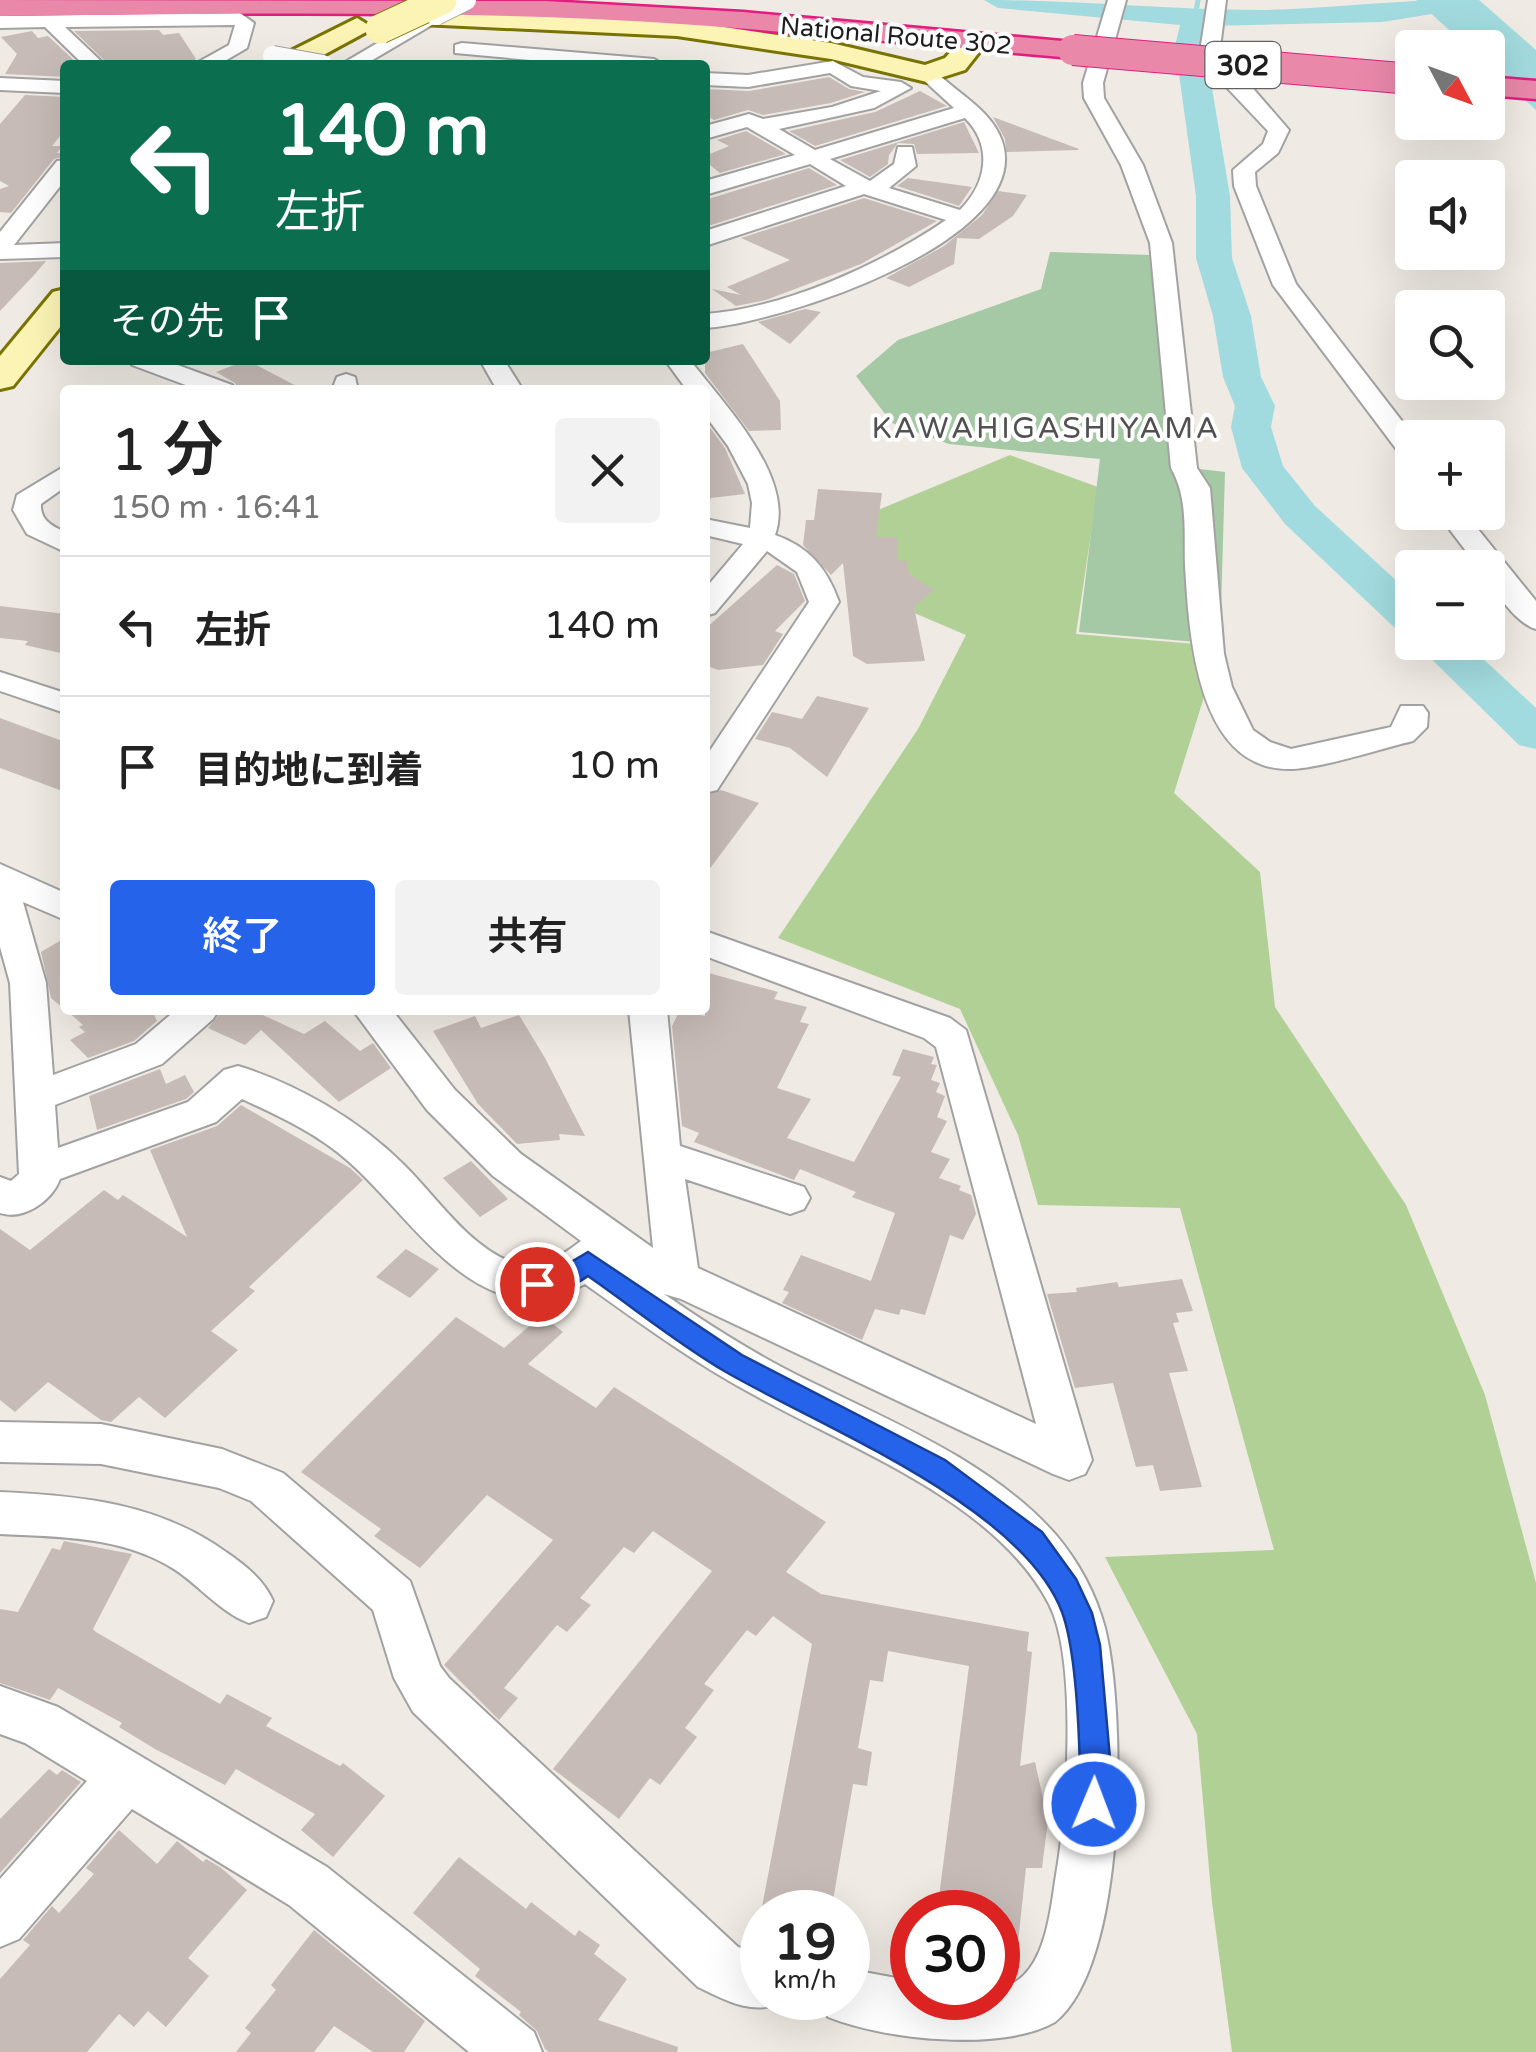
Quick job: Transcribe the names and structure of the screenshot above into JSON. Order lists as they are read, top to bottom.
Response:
{
  "streets": {
    "highway": ["National Route 302", "302"]
  },
  "crossings": [
    ["National Route 302", "302"]
  ],
  "districts": ["KAWAHIGASHIYAMA"],
  "north": "bottom right",
  "page": {
    "map_buttons": ["+", "−"],
    "turn": ["140 m", "左折"],
    "then": "その先",
    "heading": ["1 分", "150 m · 16:41"],
    "list": [
      {
        "name": "左折",
        "value": "140 m"
      },
      {
        "name": "目的地に到着",
        "value": "10 m"
      }
    ],
    "buttons": ["終了", "共有"],
    "speed": "19 km/h",
    "limit": "30"
  }
}
